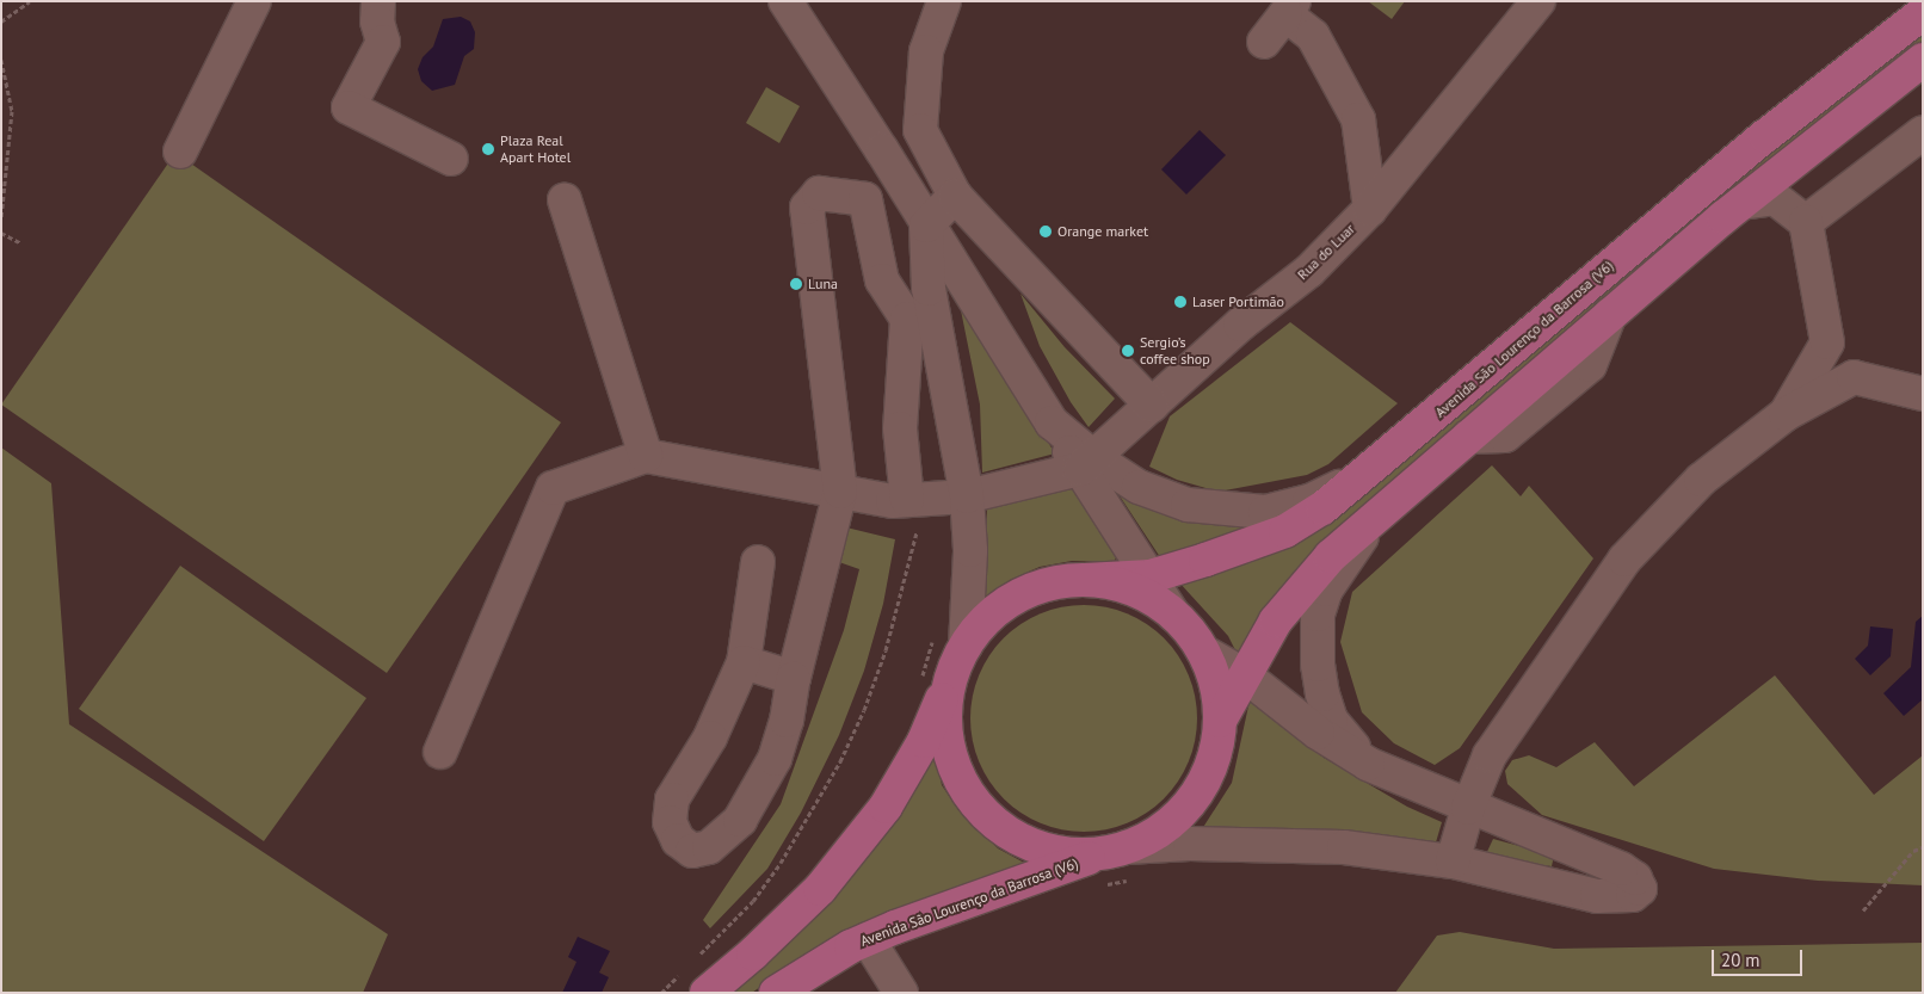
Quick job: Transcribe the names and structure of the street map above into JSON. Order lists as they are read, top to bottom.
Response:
{
  "streets": {
    "main road": ["Avenida São Lourenço da Barrosa (V6)"],
    "street": ["Rua do Luar"]
  },
  "places": [
    "Plaza Real Apart Hotel",
    "Orange market",
    "Luna",
    "Laser Portimão",
    "Sergio’s coffee shop"
  ],
  "scale_bar": "20 m"
}
